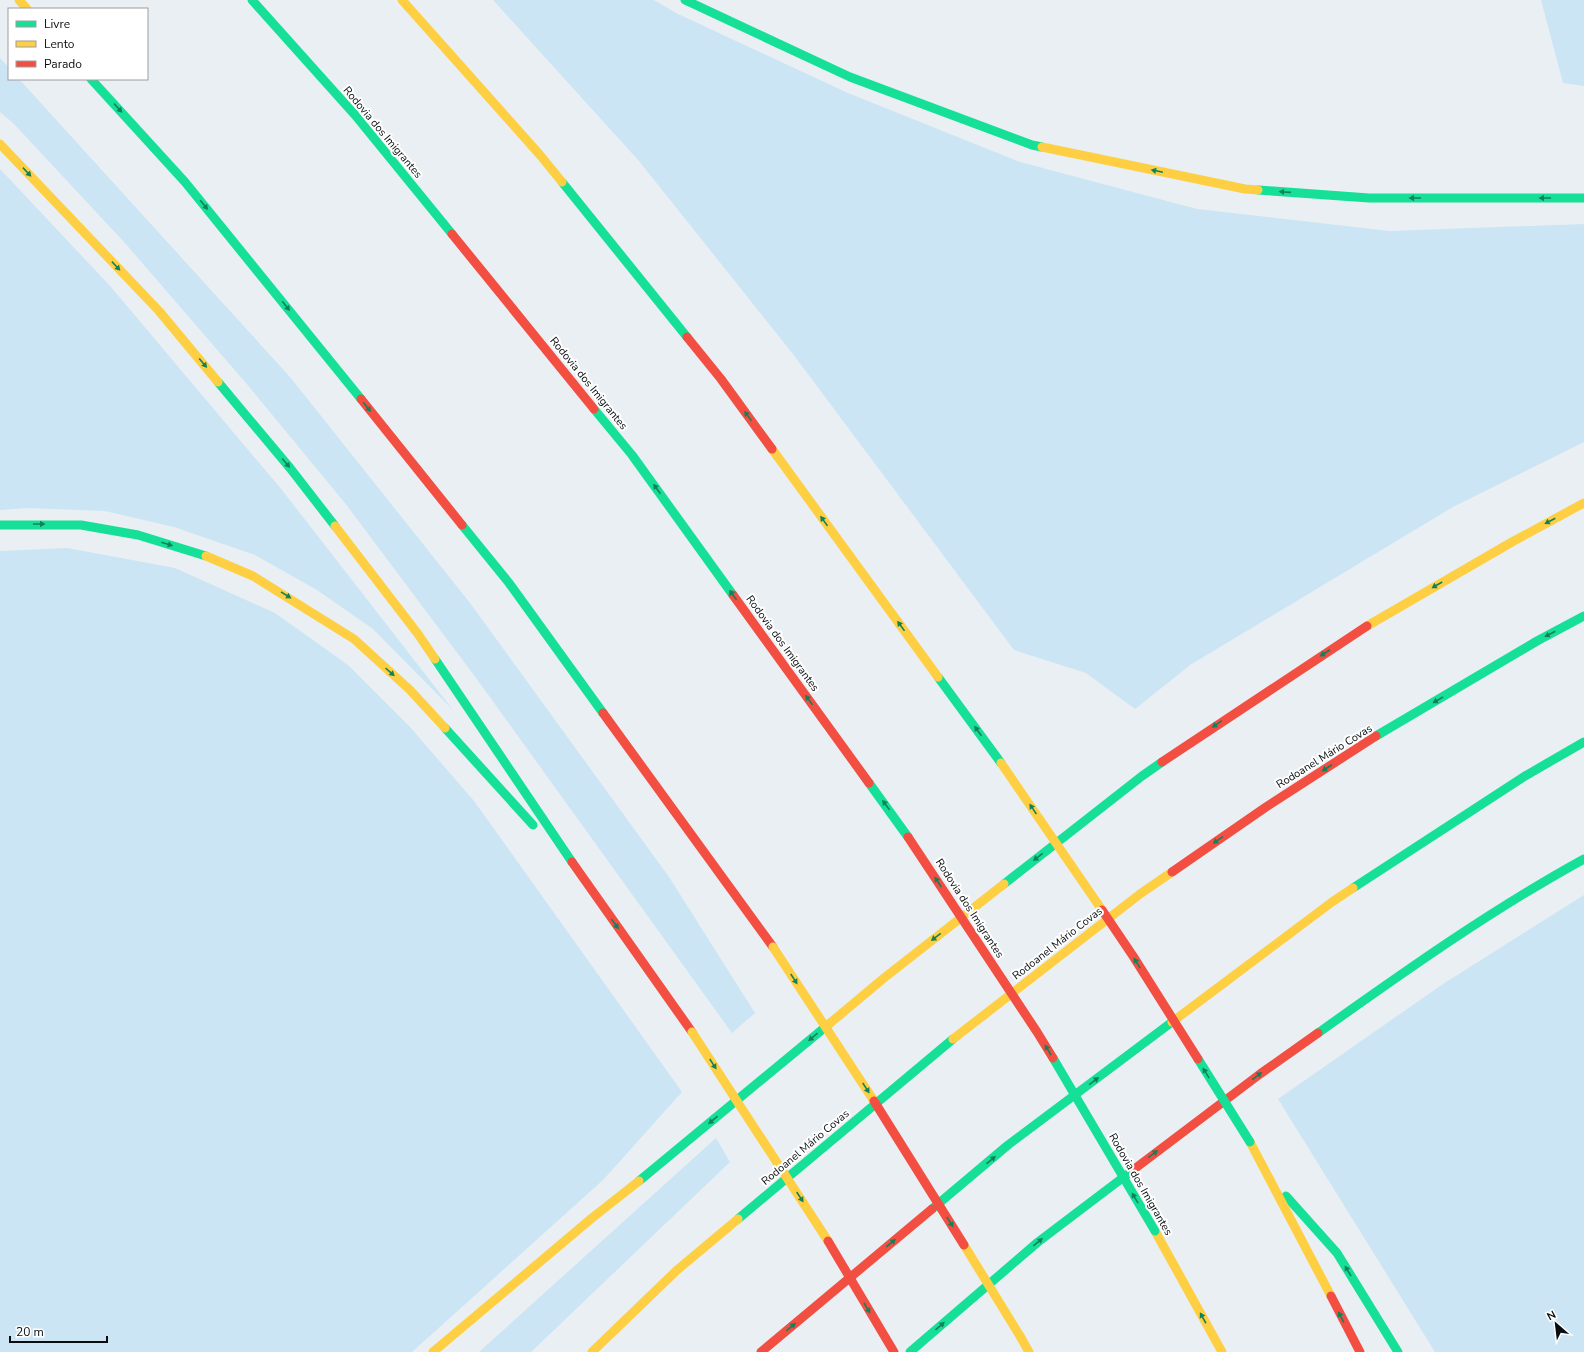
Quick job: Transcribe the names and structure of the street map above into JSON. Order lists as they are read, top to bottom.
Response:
{
  "streets": {
    "highway": ["Rodovia dos Imigrantes", "Rodoanel Mário Covas"]
  },
  "one_way": ["Rodovia dos Imigrantes", "Rodoanel Mário Covas"],
  "legend": ["Livre", "Lento", "Parado"],
  "scale_bar": "20 m",
  "north": "top left"
}
